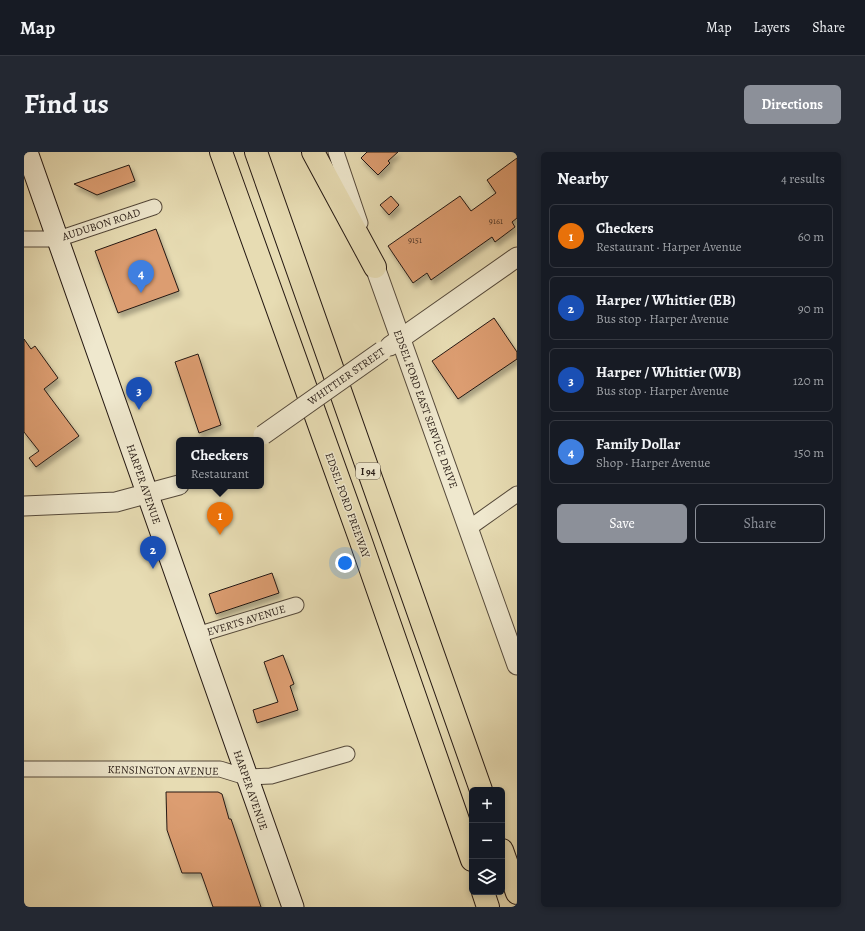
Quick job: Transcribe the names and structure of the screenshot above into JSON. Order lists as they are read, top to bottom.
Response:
{
  "streets": {
    "highway": ["I 94", "EDSEL FORD FREEWAY"],
    "main road": ["HARPER AVENUE"],
    "street": [
      "AUDUBON ROAD",
      "WHITTIER STREET",
      "EDSEL FORD EAST SERVICE DRIVE",
      "EVERTS AVENUE",
      "KENSINGTON AVENUE"
    ]
  },
  "crossings": [
    ["AUDUBON ROAD", "HARPER AVENUE"],
    ["WHITTIER STREET", "EDSEL FORD EAST SERVICE DRIVE"],
    ["HARPER AVENUE", "EVERTS AVENUE"],
    ["HARPER AVENUE", "KENSINGTON AVENUE"]
  ],
  "house_numbers": ["9161", "9151"],
  "page": {
    "header": "Map",
    "nav": ["Map", "Layers", "Share"],
    "title": "Find us",
    "buttons": [
      "Directions",
      ["Save", "Share"]
    ],
    "heading": ["Nearby", "4 results"],
    "list": [
      {
        "mark": "1",
        "name": "Checkers",
        "note": "Restaurant · Harper Avenue",
        "value": "60 m"
      },
      {
        "mark": "2",
        "name": "Harper / Whittier (EB)",
        "note": "Bus stop · Harper Avenue",
        "value": "90 m"
      },
      {
        "mark": "3",
        "name": "Harper / Whittier (WB)",
        "note": "Bus stop · Harper Avenue",
        "value": "120 m"
      },
      {
        "mark": "4",
        "name": "Family Dollar",
        "note": "Shop · Harper Avenue",
        "value": "150 m"
      }
    ],
    "pins": [
      "4",
      "3",
      "1",
      "2"
    ],
    "popup": ["Checkers", "Restaurant"],
    "map_buttons": ["+", "−"]
  }
}
